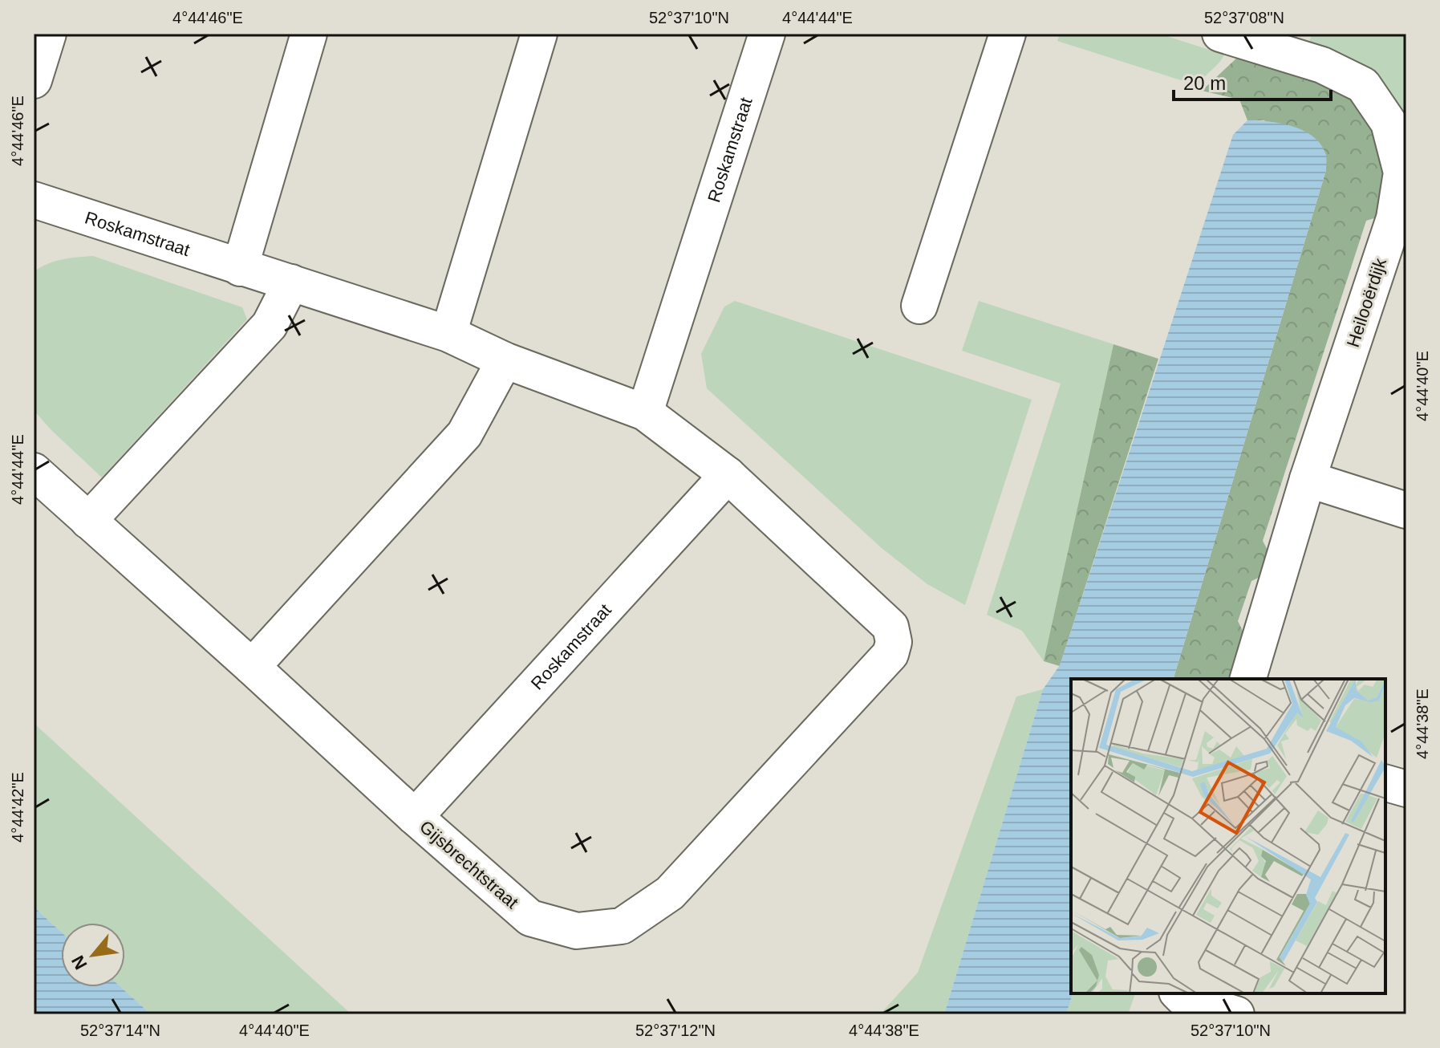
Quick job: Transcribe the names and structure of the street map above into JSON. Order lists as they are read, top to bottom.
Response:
{
  "streets": {
    "street": ["Roskamstraat", "Heilooërdijk", "Gijsbrechtstraat"]
  },
  "crossings": [
    ["Roskamstraat", "Gijsbrechtstraat"]
  ],
  "scale_bar": "20 m",
  "north": "bottom left",
  "coordinates": [
    "4°44'46\"E",
    "52°37'10\"N",
    "4°44'44\"E",
    "52°37'08\"N",
    "4°44'40\"E",
    "4°44'38\"E",
    "4°44'42\"E",
    "52°37'14\"N",
    "52°37'12\"N"
  ]
}
